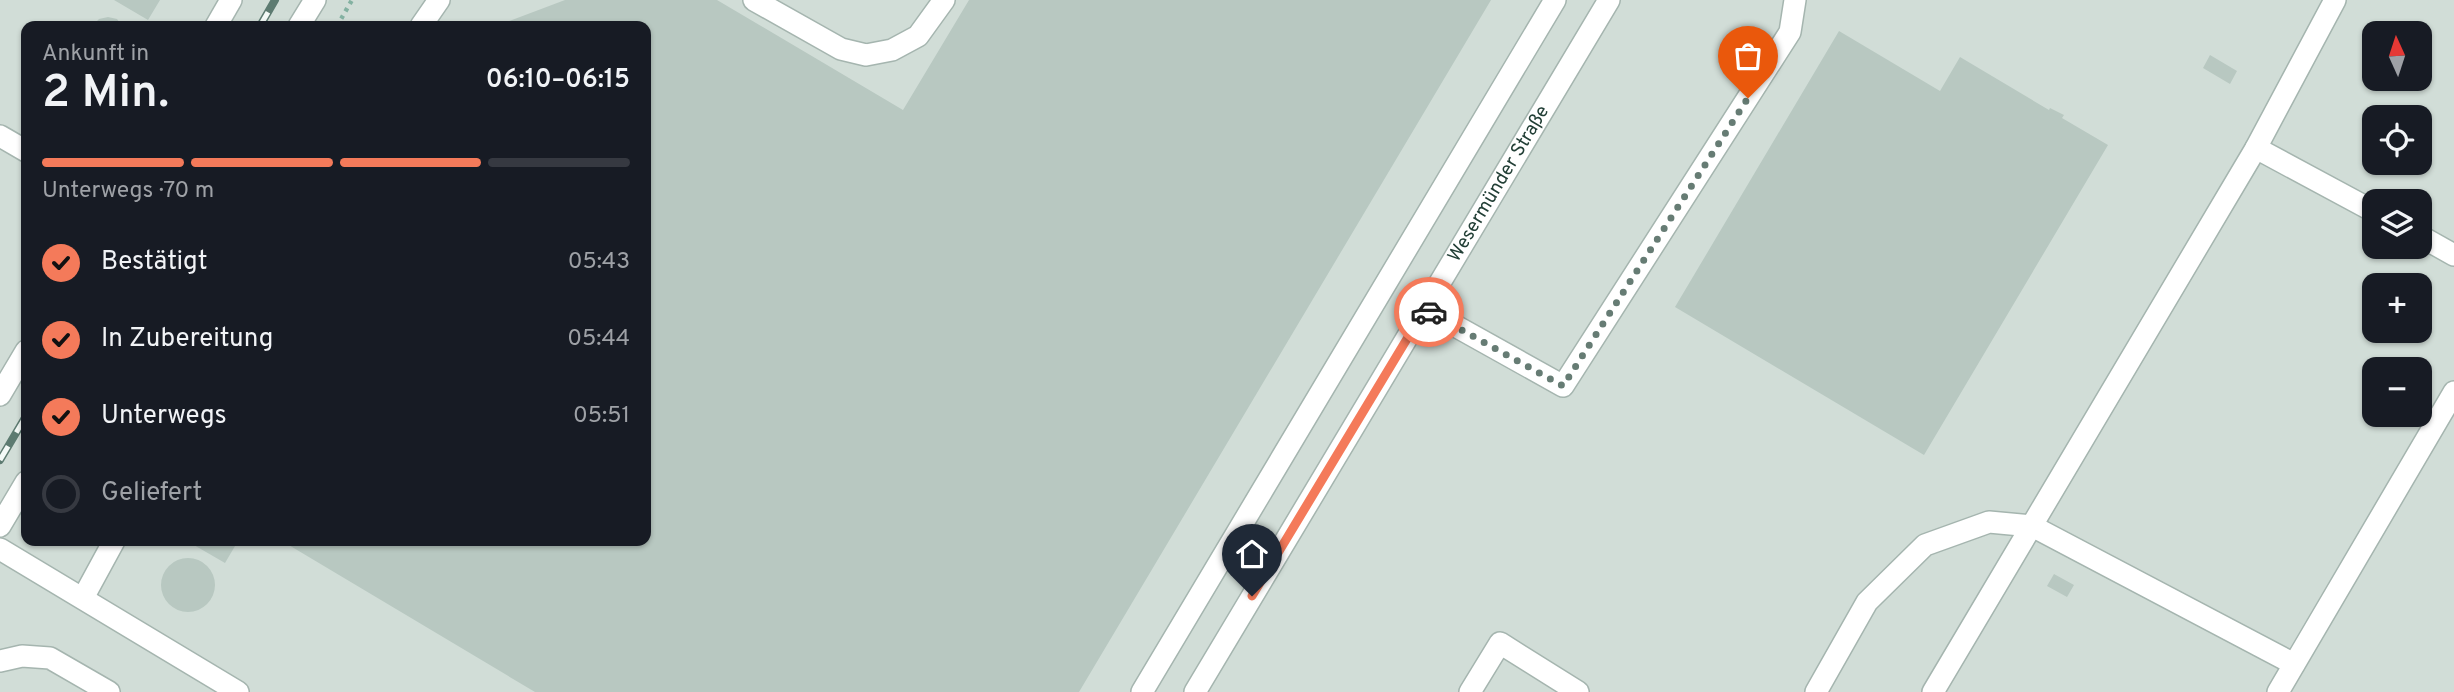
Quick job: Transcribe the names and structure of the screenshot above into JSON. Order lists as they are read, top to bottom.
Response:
{
  "streets": {
    "street": ["Wesermünder Straße"]
  },
  "north": "top",
  "page": {
    "map_buttons": ["+", "−"],
    "heading": ["2 Min.", "Ankunft in", "06:10–06:15"],
    "bar": "Unterwegs · 70 m",
    "list": [
      ["Bestätigt", "05:43"],
      ["In Zubereitung", "05:44"],
      ["Unterwegs", "05:51"],
      "Geliefert"
    ]
  }
}
